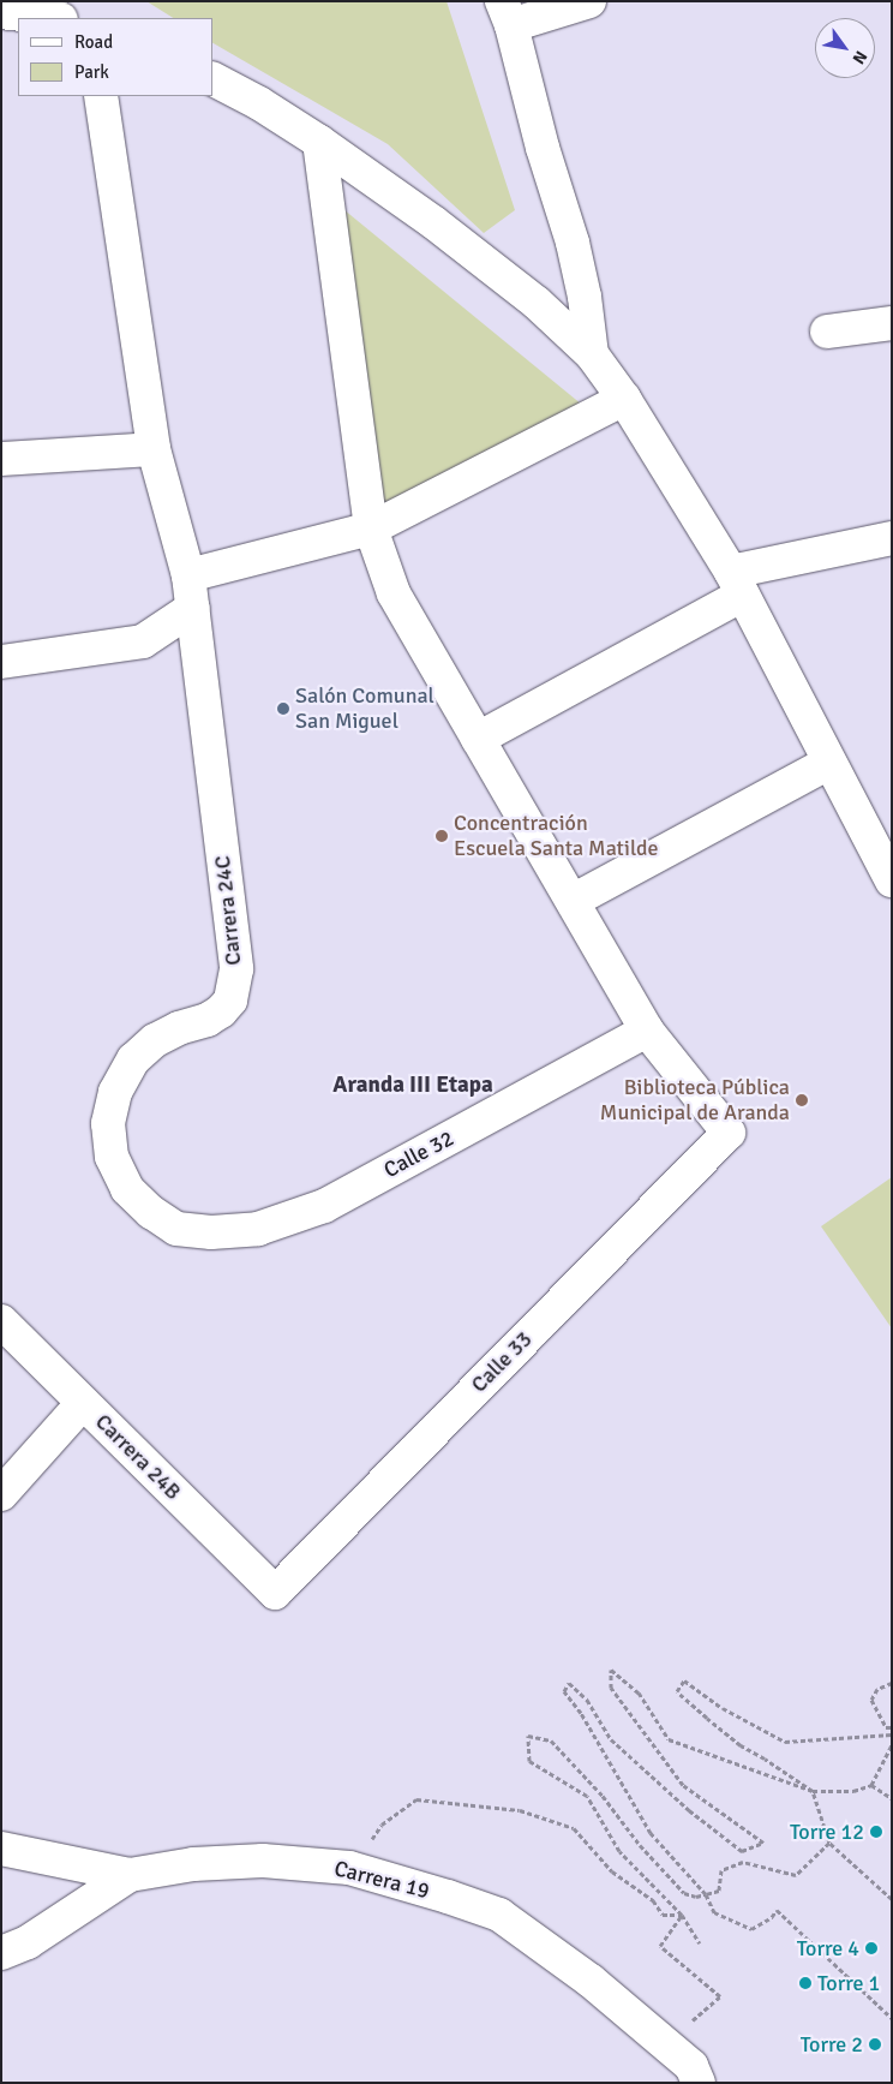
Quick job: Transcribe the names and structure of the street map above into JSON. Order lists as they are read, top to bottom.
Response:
{
  "streets": {
    "street": [
      "Carrera 24C",
      "Calle 32",
      "Calle 33",
      "Carrera 24B",
      "Carrera 19"
    ]
  },
  "crossings": [
    ["Carrera 24C", "Calle 32"],
    ["Calle 32", "Calle 33"],
    ["Calle 33", "Carrera 24B"]
  ],
  "districts": ["Aranda III Etapa"],
  "places": [
    "Salón Comunal San Miguel",
    "Concentración Escuela Santa Matilde",
    "Biblioteca Pública Municipal de Aranda",
    "Torre 12",
    "Torre 4",
    "Torre 1",
    "Torre 2"
  ],
  "legend": ["Road", "Park"],
  "north": "bottom right"
}
